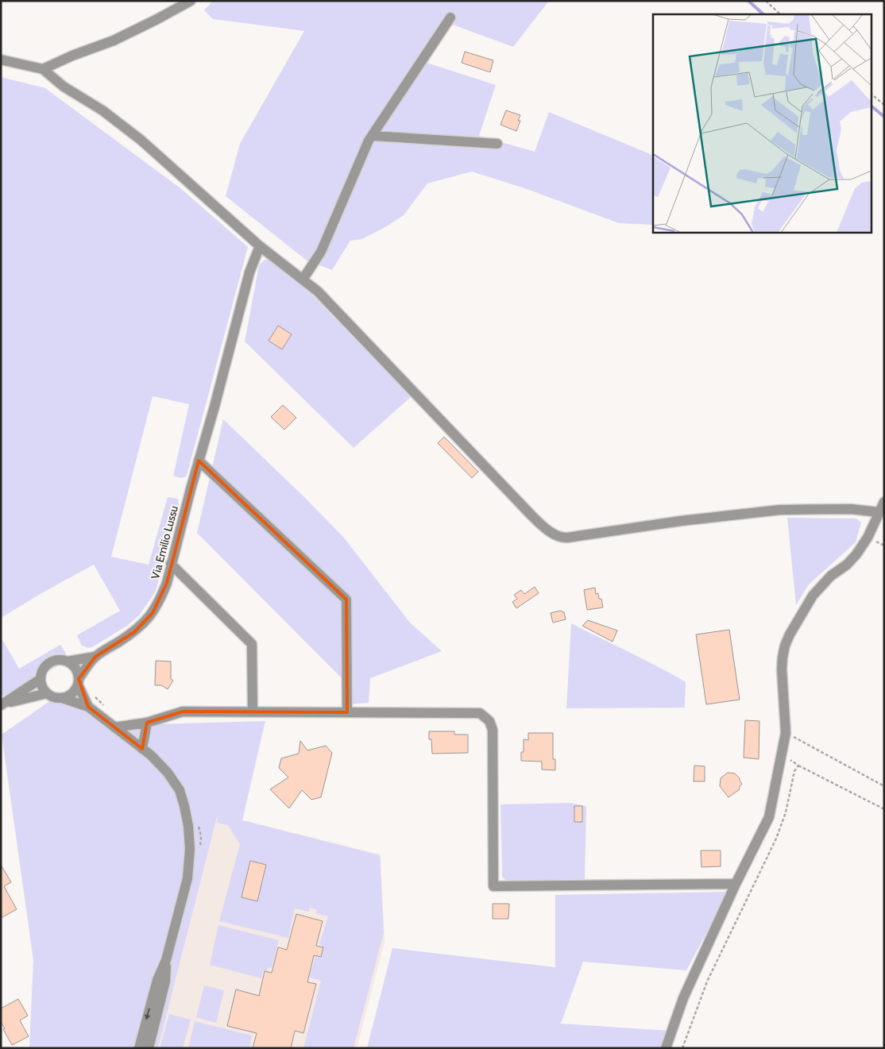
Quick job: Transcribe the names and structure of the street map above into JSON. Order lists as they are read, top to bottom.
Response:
{
  "streets": {
    "street": ["Via Emilio Lussu"]
  }
}
